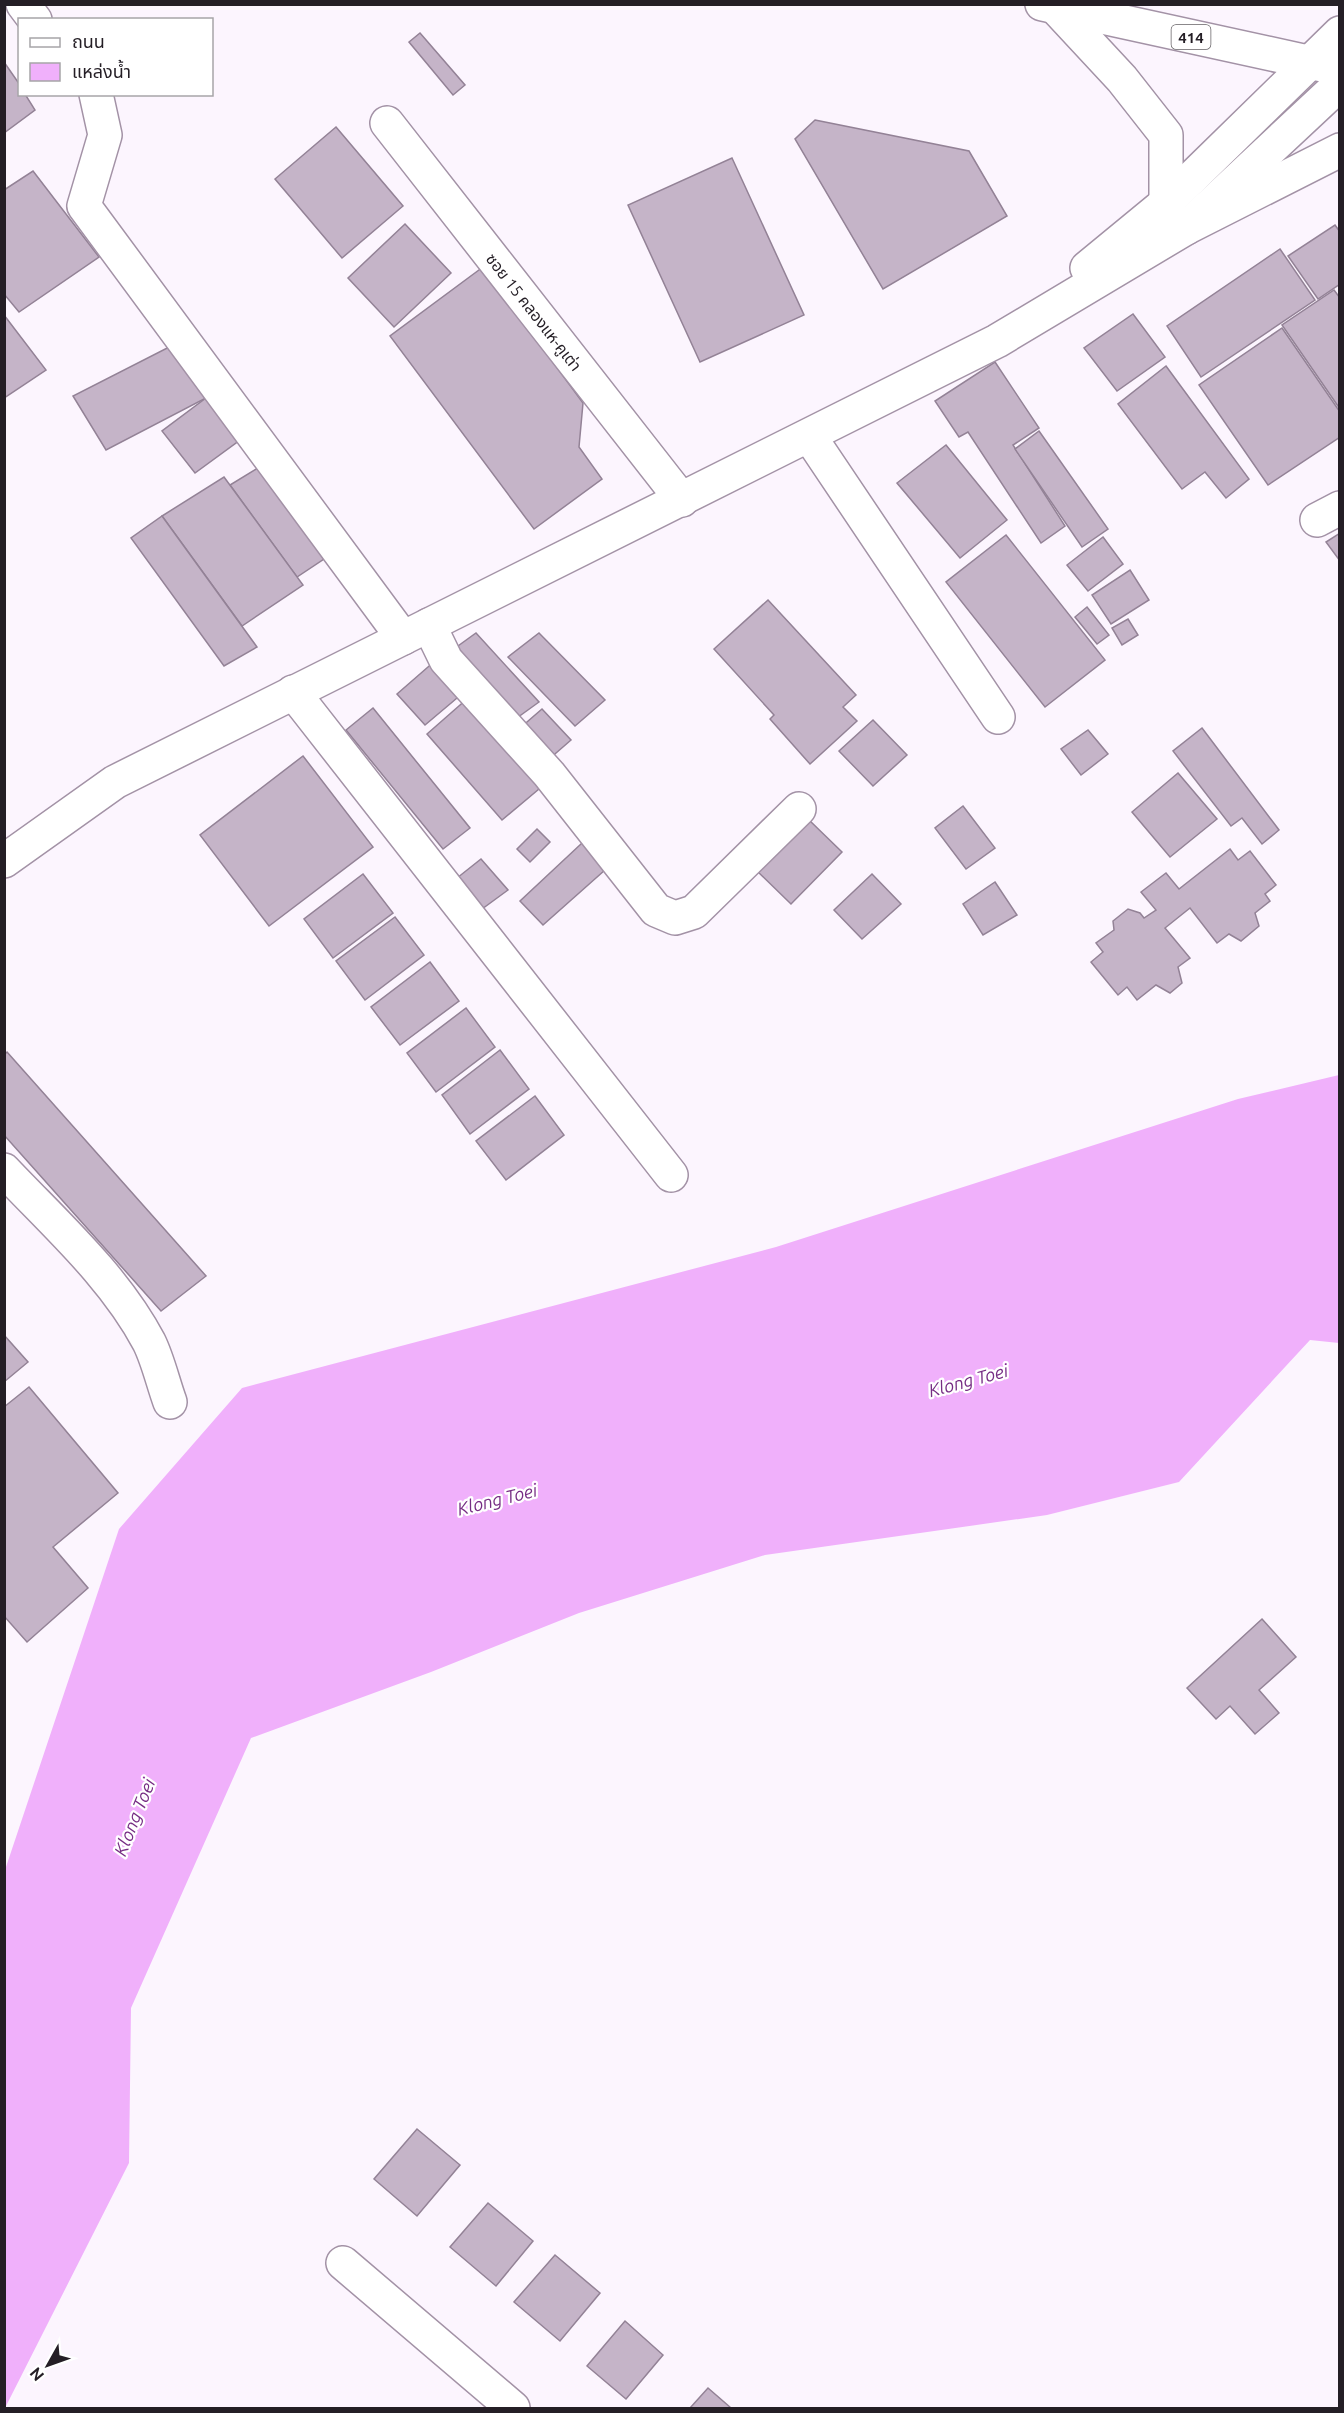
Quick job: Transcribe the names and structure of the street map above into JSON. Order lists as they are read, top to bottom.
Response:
{
  "streets": {
    "street": ["414", "ซอย 15 คลองแห-คูเต่า"]
  },
  "water": ["Klong Toei"],
  "legend": ["ถนน", "แหล่งน้ำ"],
  "north": "bottom left"
}
